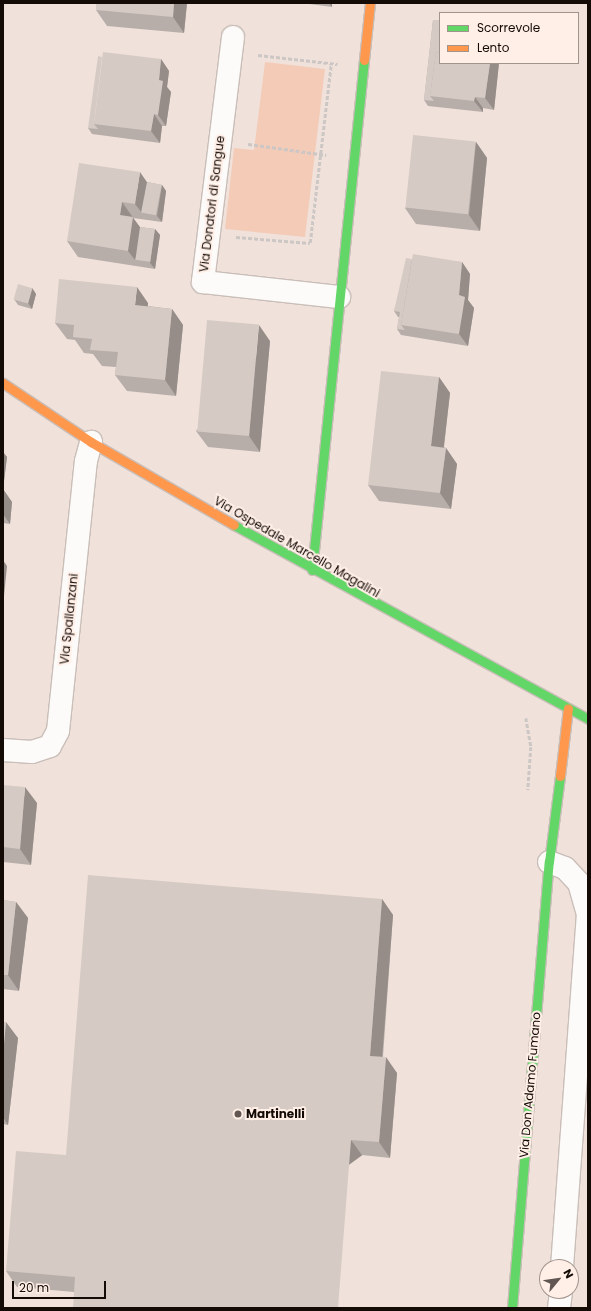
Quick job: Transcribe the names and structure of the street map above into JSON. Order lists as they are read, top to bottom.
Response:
{
  "streets": {
    "street": [
      "Via Donatori di Sangue",
      "Via Ospedale Marcello Magalini",
      "Via Spallanzani",
      "Via Don Adamo Fumano"
    ]
  },
  "crossings": [
    ["Via Ospedale Marcello Magalini", "Via Spallanzani"],
    ["Via Ospedale Marcello Magalini", "Via Don Adamo Fumano"]
  ],
  "places": ["Martinelli"],
  "legend": ["Scorrevole", "Lento"],
  "scale_bar": "20 m",
  "north": "top right"
}
